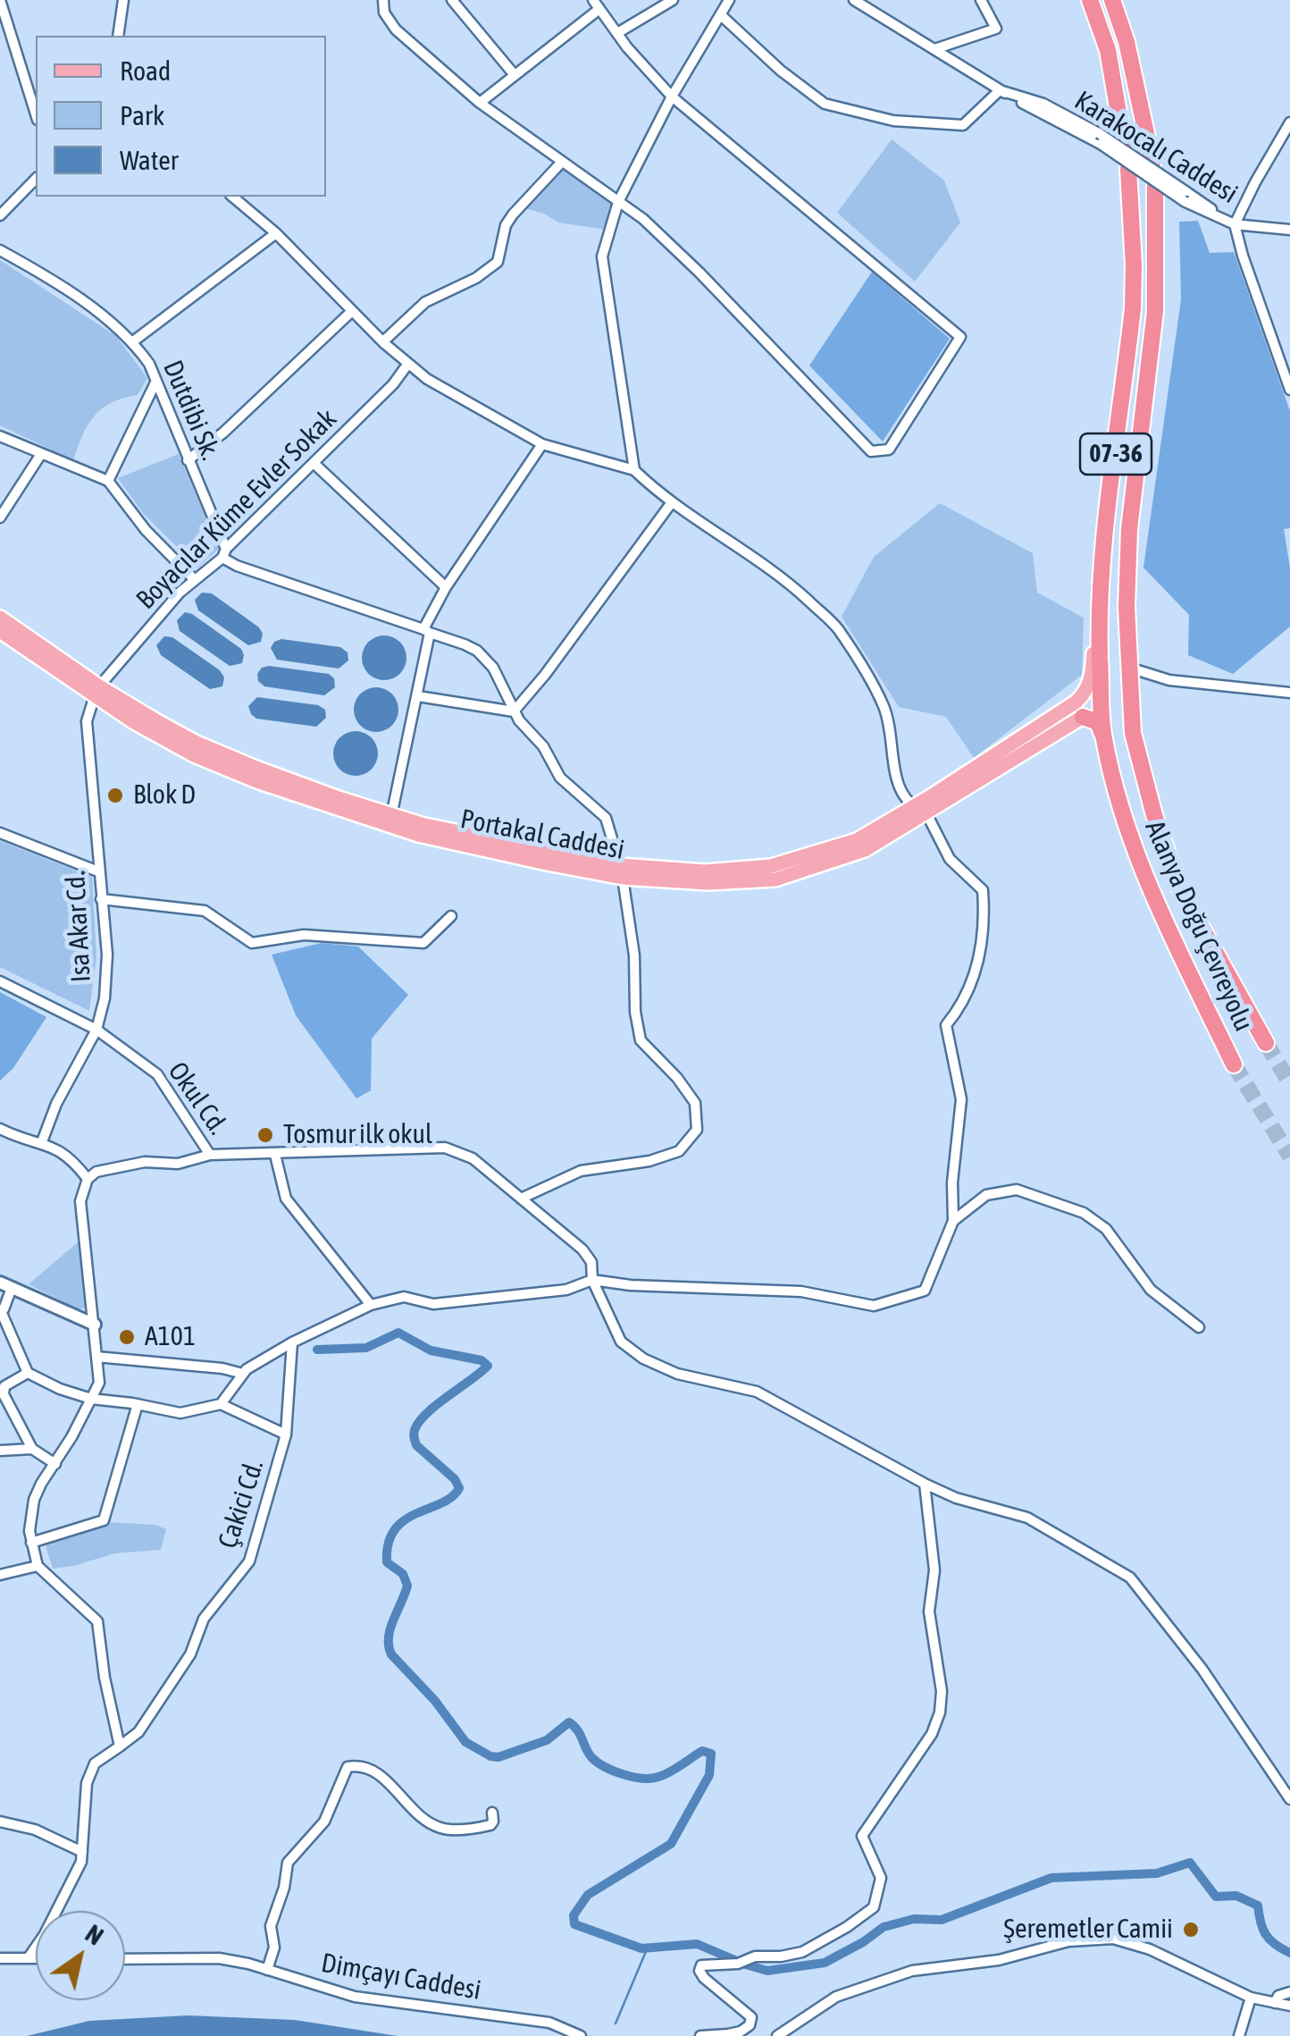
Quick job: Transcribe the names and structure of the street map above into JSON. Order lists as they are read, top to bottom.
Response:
{
  "streets": {
    "highway": ["07-36", "Alanya Doğu Çevreyolu"],
    "main road": ["Portakal Caddesi"],
    "street": [
      "Karakocalı Caddesi",
      "Dutdibi Sk.",
      "Boyacılar Küme Evler Sokak",
      "Isa Akar Cd.",
      "Okul Cd.",
      "Çakici Cd.",
      "Dimçayı Caddesi"
    ]
  },
  "crossings": [
    ["Dutdibi Sk.", "Boyacılar Küme Evler Sokak"],
    ["Boyacılar Küme Evler Sokak", "Portakal Caddesi"],
    ["Boyacılar Küme Evler Sokak", "Isa Akar Cd."],
    ["Portakal Caddesi", "Isa Akar Cd."],
    ["Isa Akar Cd.", "Okul Cd."]
  ],
  "places": [
    "Blok D",
    "Tosmur ilk okul",
    "A101",
    "Şeremetler Camii"
  ],
  "legend": ["Road", "Park", "Water"],
  "north": "top right"
}
